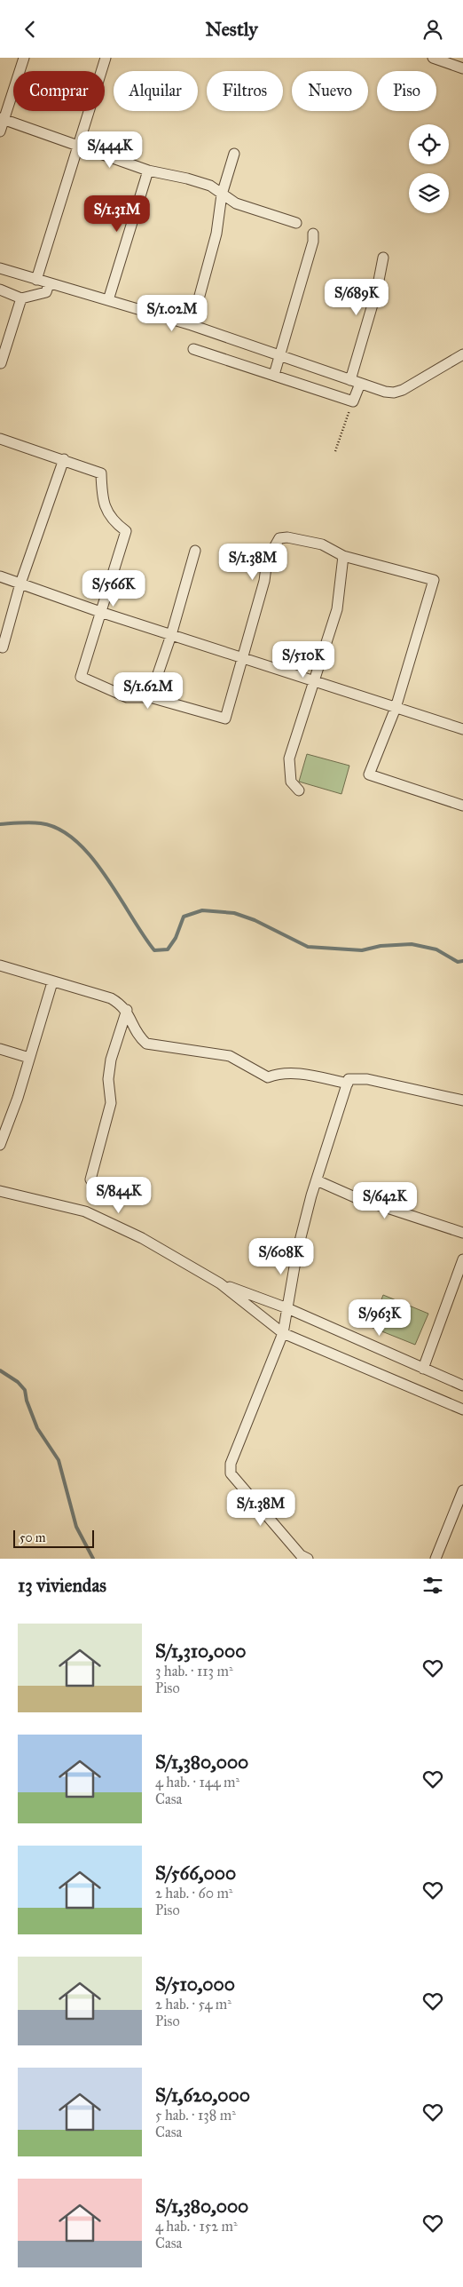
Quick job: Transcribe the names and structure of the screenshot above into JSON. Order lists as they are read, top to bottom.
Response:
{
  "scale_bar": "50 m",
  "page": {
    "header": "Nestly",
    "chip": [
      "Comprar",
      "Alquilar",
      "Filtros",
      "Nuevo",
      "Piso"
    ],
    "price": [
      "S/444K",
      "S/1.31M",
      "S/689K",
      "S/1.02M",
      "S/1.38M",
      "S/566K",
      "S/510K",
      "S/1.62M",
      "S/844K",
      "S/642K",
      "S/608K",
      "S/963K",
      "S/1.38M"
    ],
    "scale": "50 m",
    "heading": "13 viviendas",
    "list": [
      {
        "name": "S/1,310,000",
        "note": "3 hab. · 113 m² · Piso"
      },
      {
        "name": "S/1,380,000",
        "note": "4 hab. · 144 m² · Casa"
      },
      {
        "name": "S/566,000",
        "note": "2 hab. · 60 m² · Piso"
      },
      {
        "name": "S/510,000",
        "note": "2 hab. · 54 m² · Piso"
      },
      {
        "name": "S/1,620,000",
        "note": "5 hab. · 138 m² · Casa"
      },
      {
        "name": "S/1,380,000",
        "note": "4 hab. · 152 m² · Casa"
      }
    ]
  }
}
